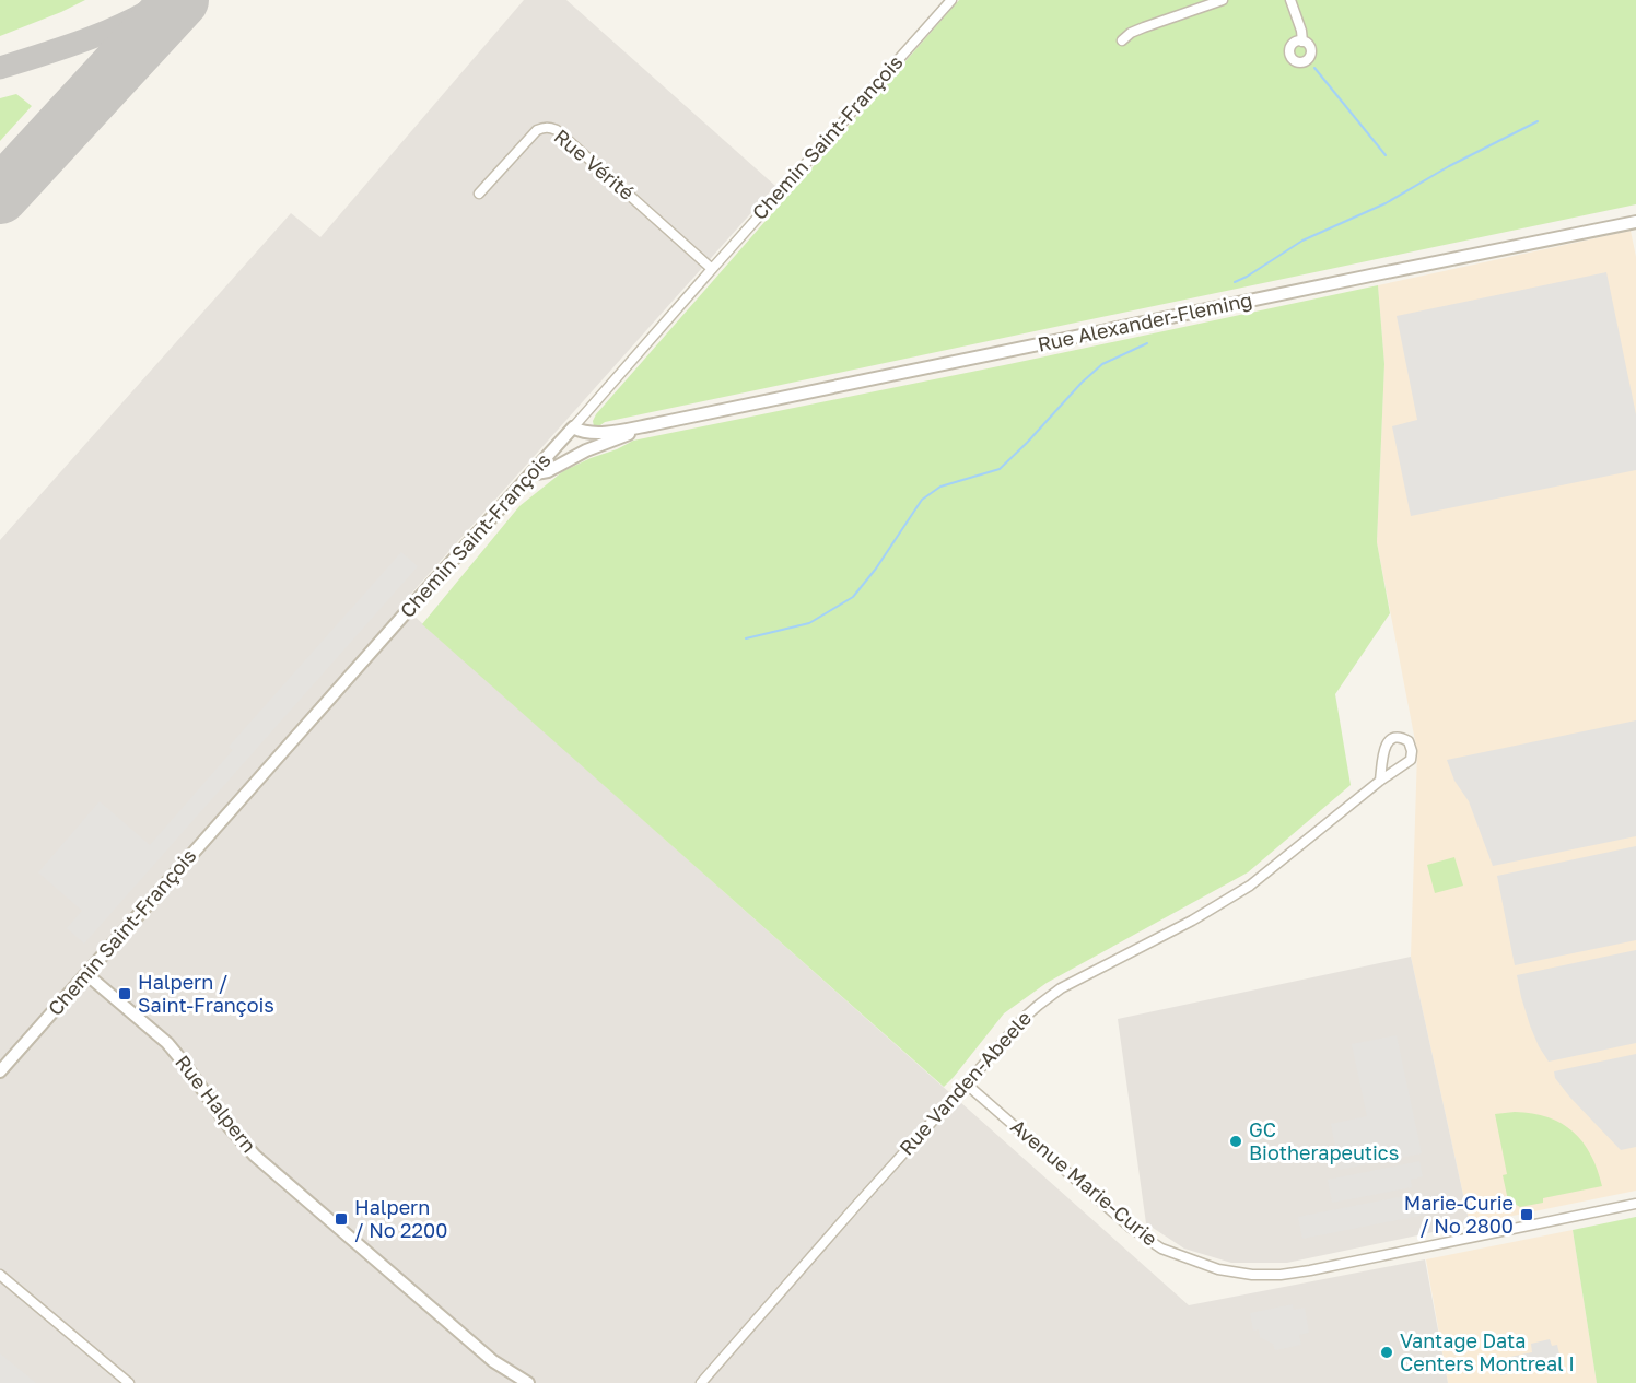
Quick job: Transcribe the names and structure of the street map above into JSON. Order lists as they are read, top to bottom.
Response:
{
  "streets": {
    "street": [
      "Chemin Saint-François",
      "Rue Vérité",
      "Rue Alexander-Fleming",
      "Rue Vanden-Abeele",
      "Rue Halpern",
      "Avenue Marie-Curie"
    ]
  },
  "crossings": [
    ["Chemin Saint-François", "Rue Vérité"],
    ["Chemin Saint-François", "Rue Alexander-Fleming"],
    ["Chemin Saint-François", "Rue Halpern"],
    ["Rue Vanden-Abeele", "Avenue Marie-Curie"]
  ],
  "places": {
    "transit": ["Halpern / Saint-François", "Marie-Curie / No 2800", "Halpern / No 2200"],
    "other": ["GC Biotherapeutics", "Vantage Data Centers Montreal I"]
  }
}
